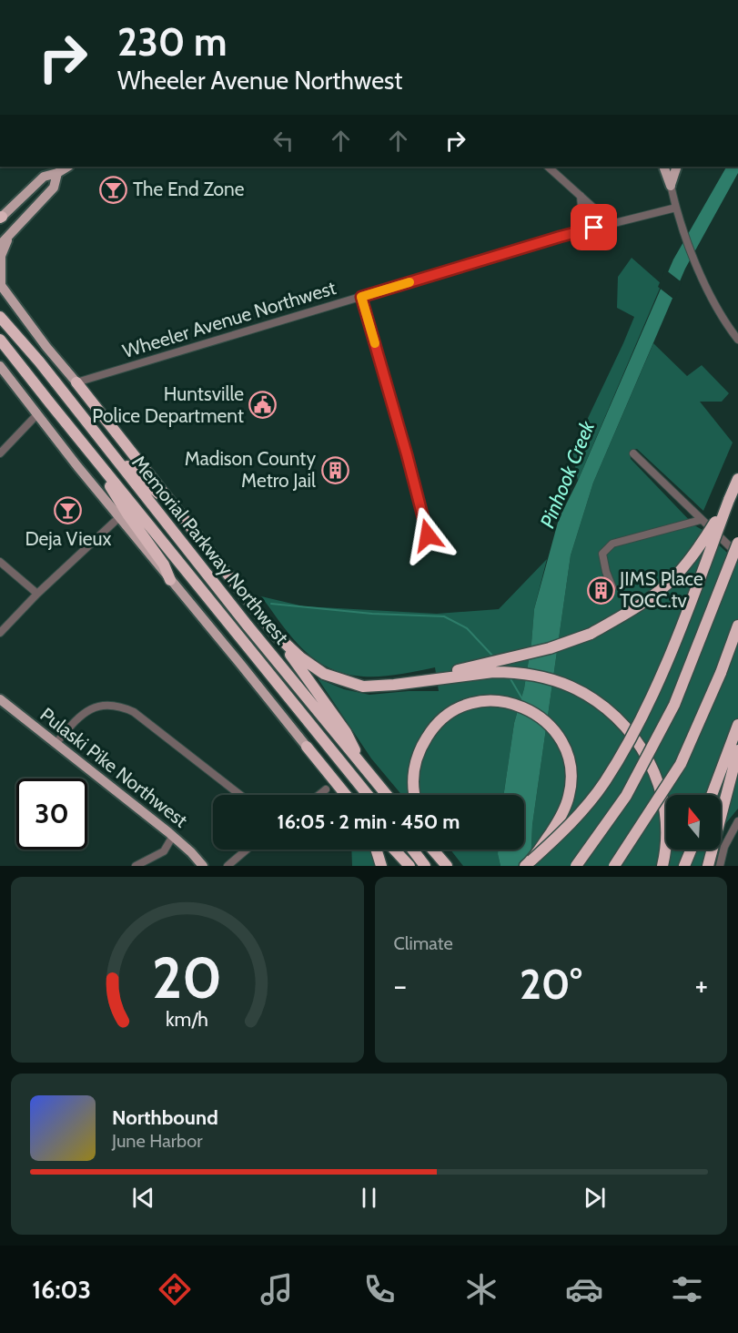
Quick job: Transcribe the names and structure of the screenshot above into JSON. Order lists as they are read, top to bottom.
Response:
{
  "streets": {
    "highway": ["Memorial Parkway Northwest"],
    "main road": ["Pulaski Pike Northwest"],
    "street": ["Wheeler Avenue Northwest"]
  },
  "water": ["Pinhook Creek"],
  "places": {
    "bar": ["The End Zone", "Deja Vieux"],
    "public building": ["Huntsville Police Department"],
    "building": ["Madison County Metro Jail", "JIMS Place TOCC.tv"]
  },
  "north": "top",
  "page": {
    "turn": ["230 m", "Wheeler Avenue Northwest"],
    "limit": "30",
    "trip": "16:05 · 2 min · 450 m",
    "tile": "Climate",
    "heat": ["−", "20°", "+"],
    "song": ["Northbound", "June Harbor"],
    "tabs": "16:03",
    "gauge": ["20", "km/h"]
  }
}
